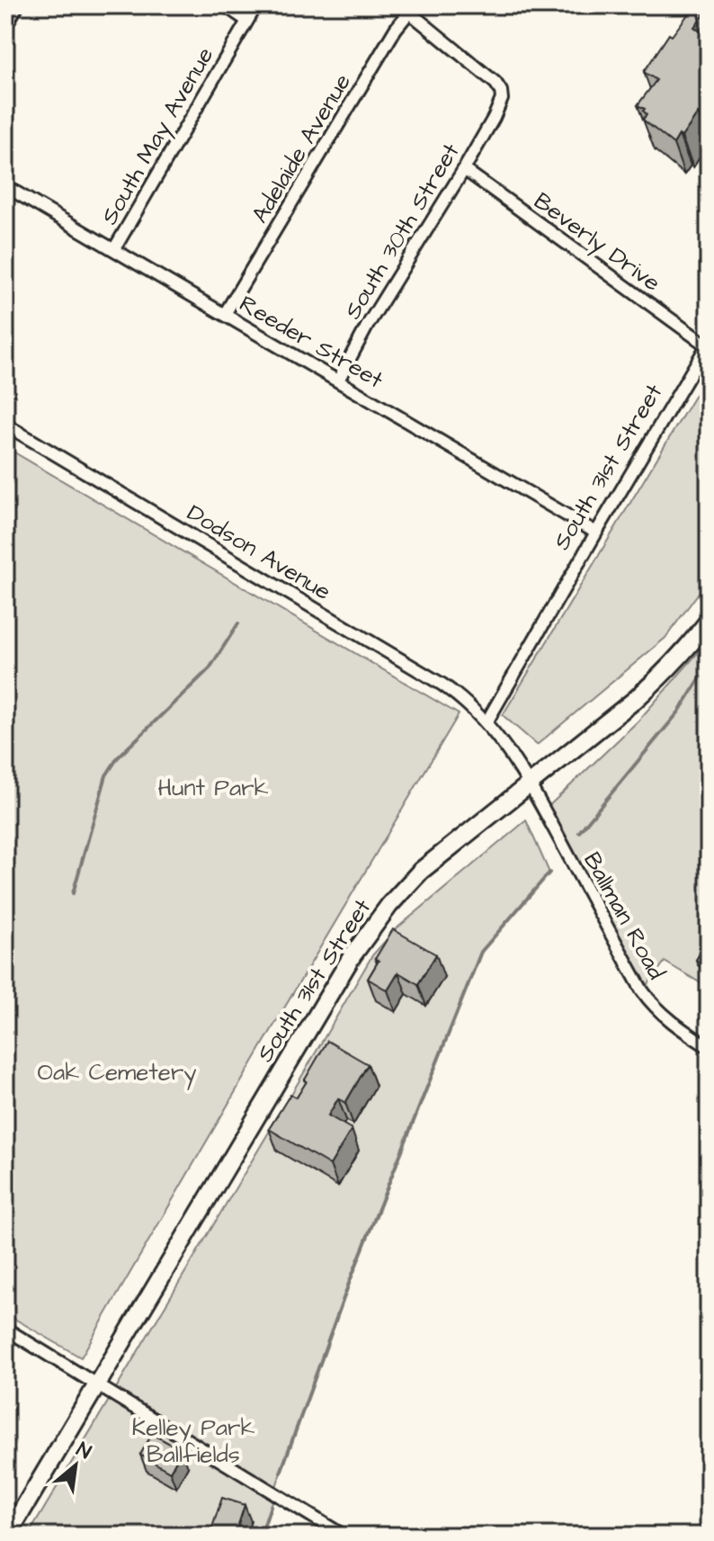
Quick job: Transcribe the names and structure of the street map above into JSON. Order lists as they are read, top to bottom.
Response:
{
  "streets": {
    "main road": ["South 31st Street"],
    "street": [
      "South May Avenue",
      "Adelaide Avenue",
      "South 30th Street",
      "Beverly Drive",
      "Reeder Street",
      "Dodson Avenue",
      "Ballman Road"
    ]
  },
  "crossings": [
    ["South May Avenue", "Reeder Street"],
    ["Adelaide Avenue", "South 30th Street"],
    ["Adelaide Avenue", "Reeder Street"],
    ["South 30th Street", "Beverly Drive"],
    ["South 30th Street", "Reeder Street"],
    ["Beverly Drive", "South 31st Street"],
    ["Reeder Street", "South 31st Street"],
    ["South 31st Street", "Dodson Avenue"],
    ["South 31st Street", "Ballman Road"]
  ],
  "parks": ["Hunt Park", "Oak Cemetery", "Kelley Park Ballfields"],
  "north": "top right"
}
